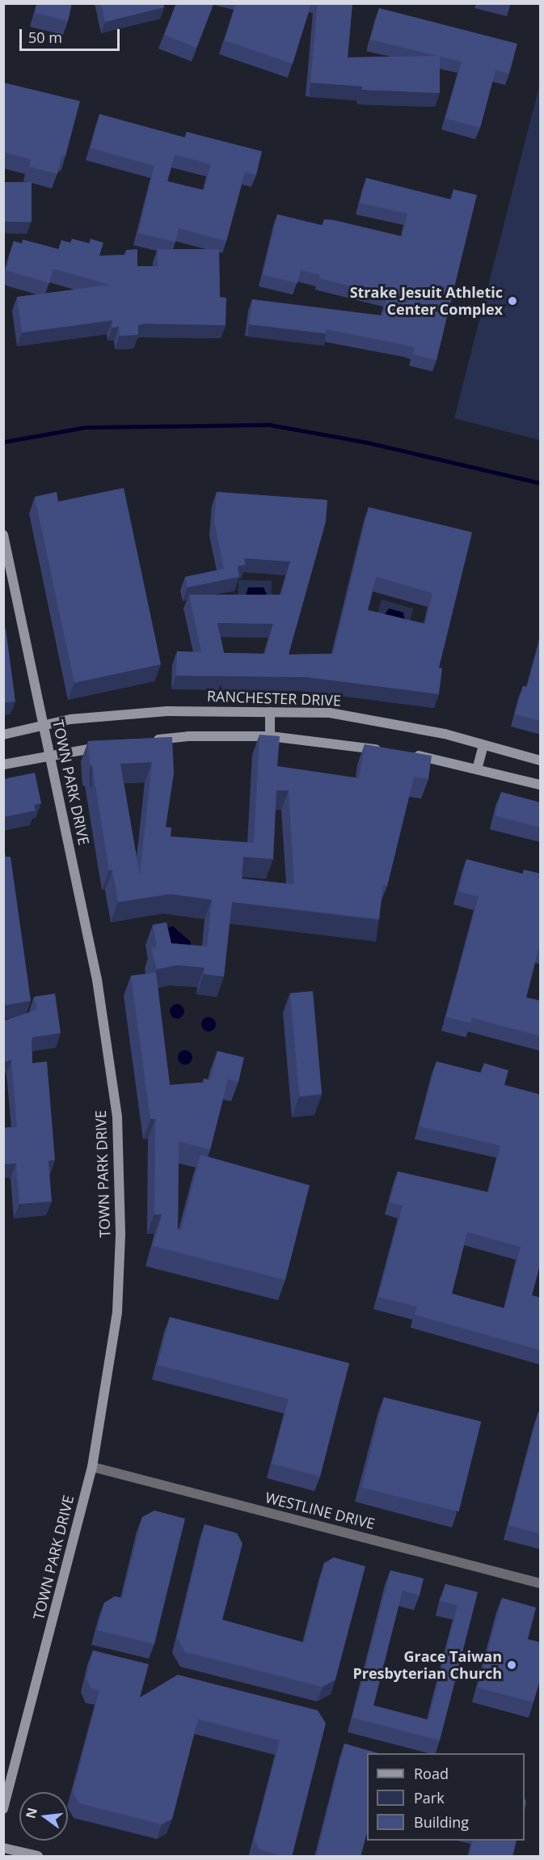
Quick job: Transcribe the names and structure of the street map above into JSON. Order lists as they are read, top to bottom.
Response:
{
  "streets": {
    "street": ["RANCHESTER DRIVE", "TOWN PARK DRIVE", "WESTLINE DRIVE"]
  },
  "crossings": [
    ["RANCHESTER DRIVE", "TOWN PARK DRIVE"],
    ["TOWN PARK DRIVE", "WESTLINE DRIVE"]
  ],
  "places": ["Strake Jesuit Athletic Center Complex", "Grace Taiwan Presbyterian Church"],
  "legend": ["Road", "Park", "Building"],
  "scale_bar": "50 m",
  "north": "left"
}
